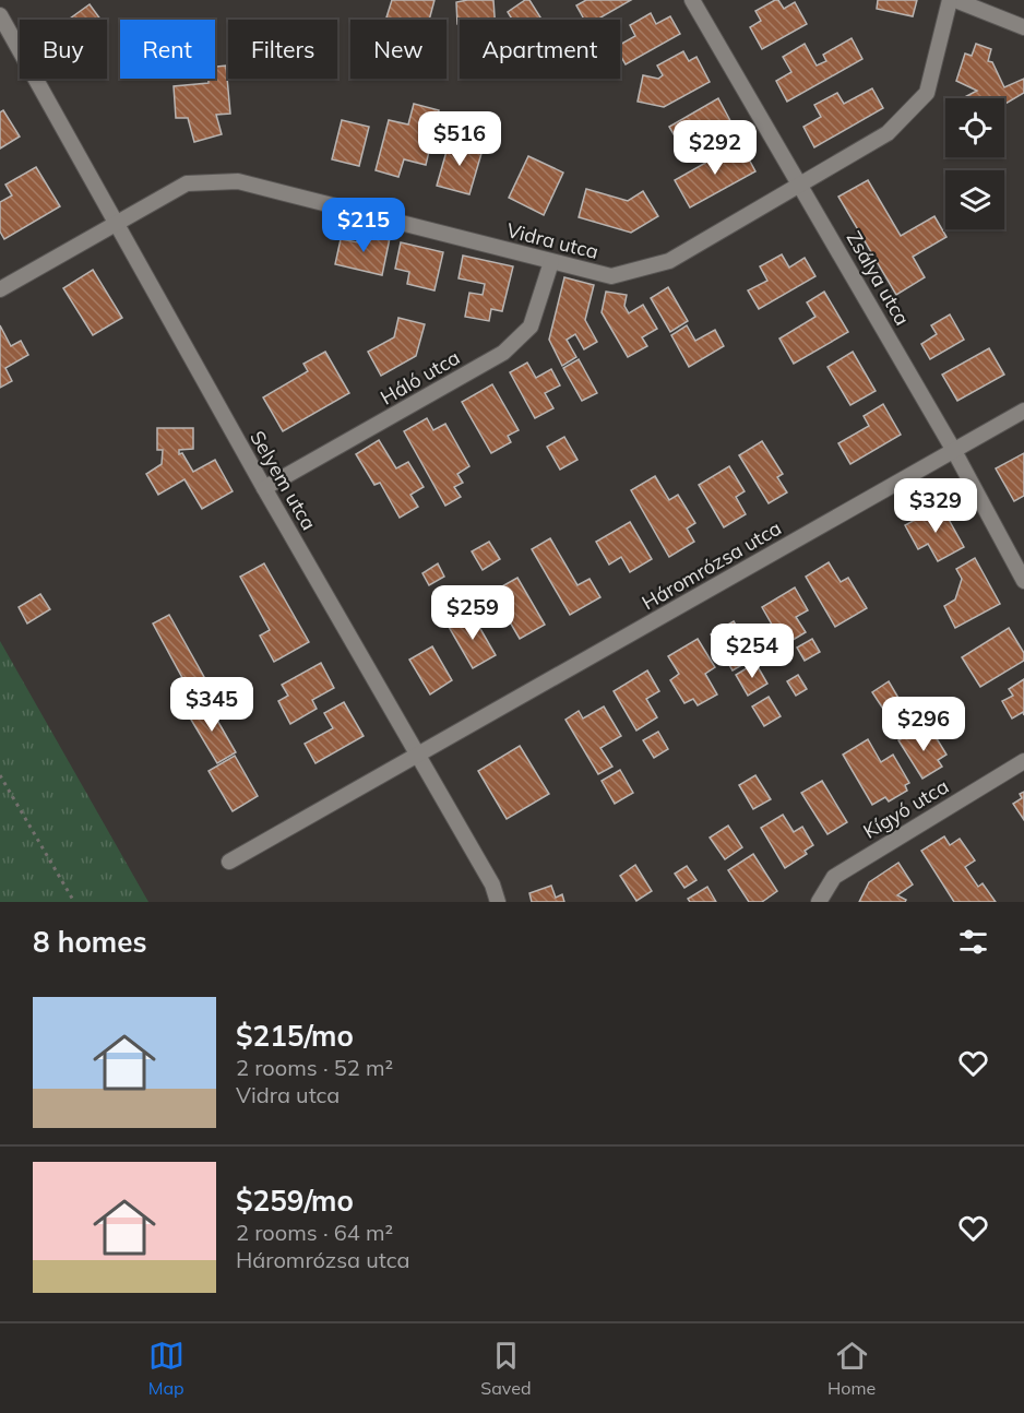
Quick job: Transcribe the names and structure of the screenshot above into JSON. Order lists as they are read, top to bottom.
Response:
{
  "streets": {
    "street": [
      "Vidra utca",
      "Zsálya utca",
      "Háló utca",
      "Selyem utca",
      "Háromrózsa utca",
      "Kígyó utca"
    ]
  },
  "crossings": [
    ["Vidra utca", "Zsálya utca"],
    ["Vidra utca", "Háló utca"],
    ["Vidra utca", "Selyem utca"],
    ["Zsálya utca", "Háromrózsa utca"],
    ["Háló utca", "Selyem utca"],
    ["Selyem utca", "Háromrózsa utca"]
  ],
  "page": {
    "chip": [
      "Buy",
      "Rent",
      "Filters",
      "New",
      "Apartment"
    ],
    "price": [
      "$516",
      "$292",
      "$215",
      "$329",
      "$259",
      "$254",
      "$345",
      "$296"
    ],
    "heading": "8 homes",
    "list": [
      {
        "name": "$215/mo",
        "note": "2 rooms · 52 m² · Vidra utca"
      },
      {
        "name": "$259/mo",
        "note": "2 rooms · 64 m² · Háromrózsa utca"
      }
    ],
    "tabs": ["Map", "Saved", "Home"]
  }
}
